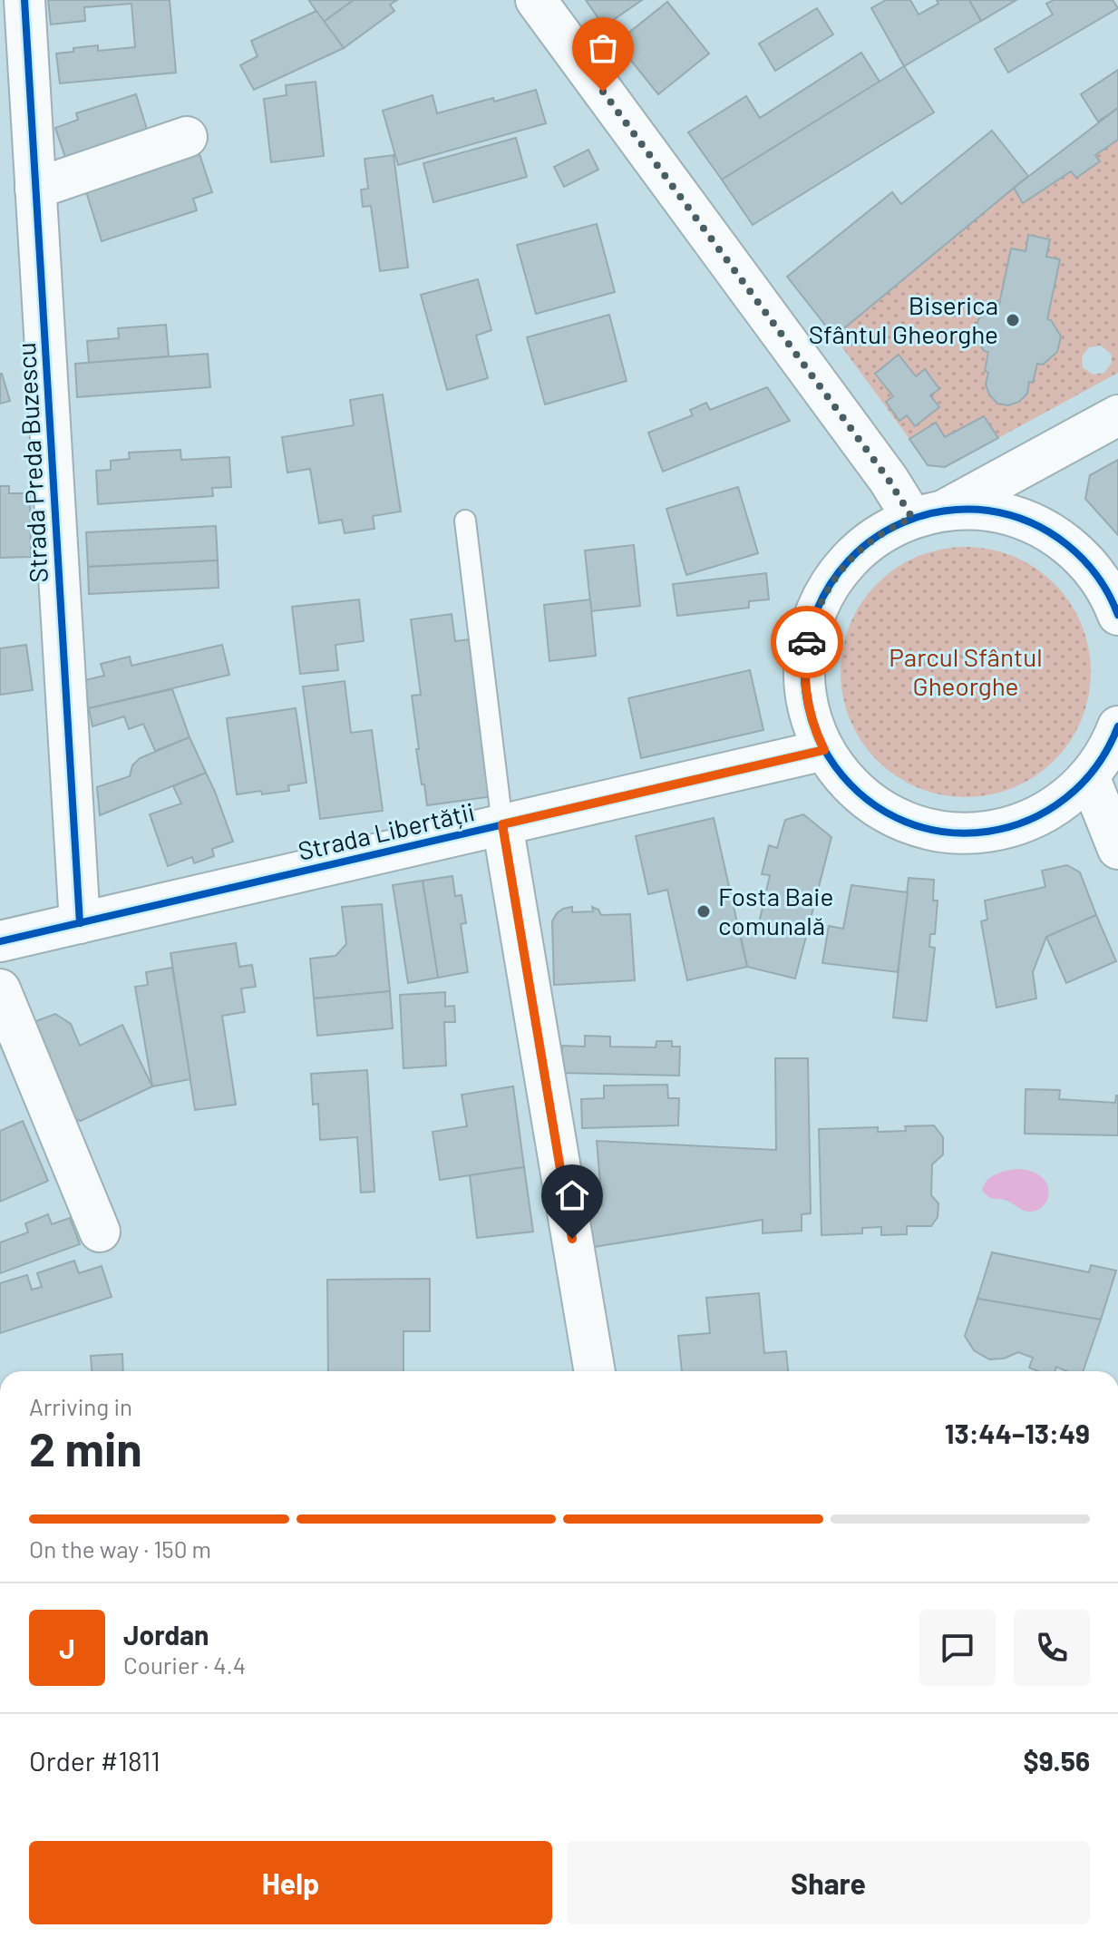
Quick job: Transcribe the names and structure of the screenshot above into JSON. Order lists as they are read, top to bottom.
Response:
{
  "streets": {
    "street": ["Strada Preda Buzescu", "Strada Libertății"]
  },
  "crossings": [
    ["Strada Preda Buzescu", "Strada Libertății"]
  ],
  "parks": ["Parcul Sfântul Gheorghe"],
  "places": ["Biserica Sfântul Gheorghe", "Fosta Baie comunală"],
  "page": {
    "heading": ["2 min", "Arriving in", "13:44–13:49"],
    "panel": [
      "Jordan",
      "Courier · 4.4",
      "Order #1811",
      "$9.56"
    ],
    "bar": "On the way · 150 m",
    "round": "J",
    "buttons": ["Help", "Share"]
  }
}
